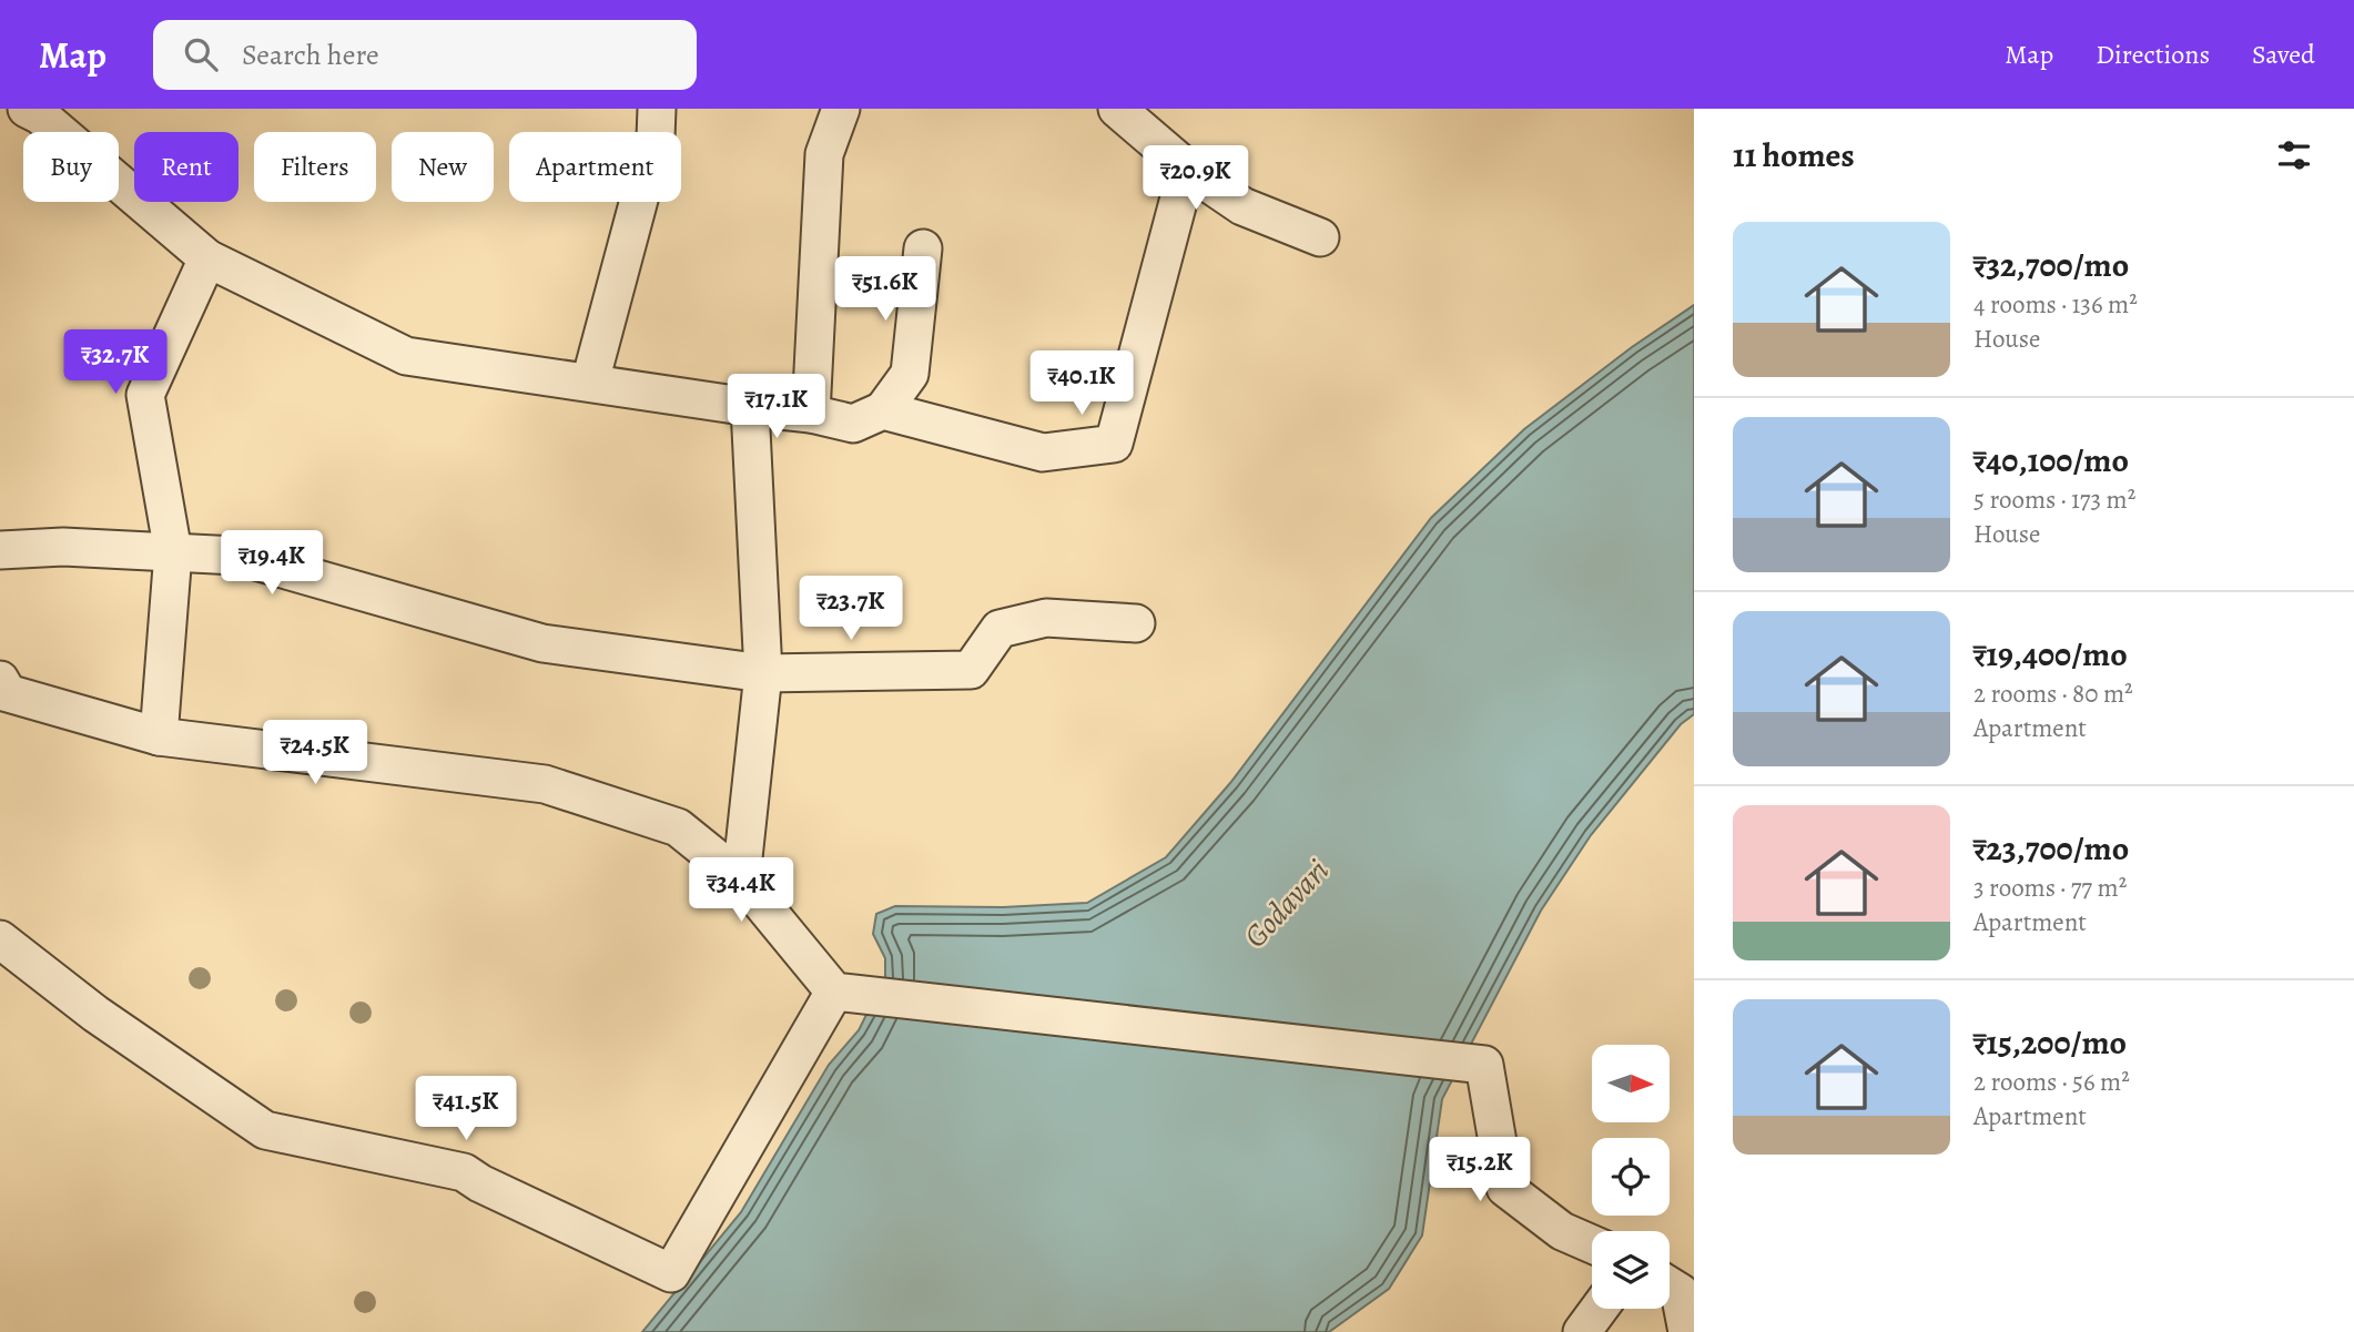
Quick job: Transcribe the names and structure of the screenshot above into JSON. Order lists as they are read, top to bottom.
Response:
{
  "water": ["Godavari"],
  "north": "right",
  "page": {
    "header": "Map",
    "search": "Search here",
    "nav": ["Map", "Directions", "Saved"],
    "heading": "11 homes",
    "chip": [
      "Buy",
      "Rent",
      "Filters",
      "New",
      "Apartment"
    ],
    "price": [
      "₹20.9K",
      "₹51.6K",
      "₹32.7K",
      "₹40.1K",
      "₹17.1K",
      "₹19.4K",
      "₹23.7K",
      "₹24.5K",
      "₹34.4K",
      "₹41.5K",
      "₹15.2K"
    ],
    "list": [
      {
        "name": "₹32,700/mo",
        "note": "4 rooms · 136 m² · House"
      },
      {
        "name": "₹40,100/mo",
        "note": "5 rooms · 173 m² · House"
      },
      {
        "name": "₹19,400/mo",
        "note": "2 rooms · 80 m² · Apartment"
      },
      {
        "name": "₹23,700/mo",
        "note": "3 rooms · 77 m² · Apartment"
      },
      {
        "name": "₹15,200/mo",
        "note": "2 rooms · 56 m² · Apartment"
      }
    ]
  }
}
